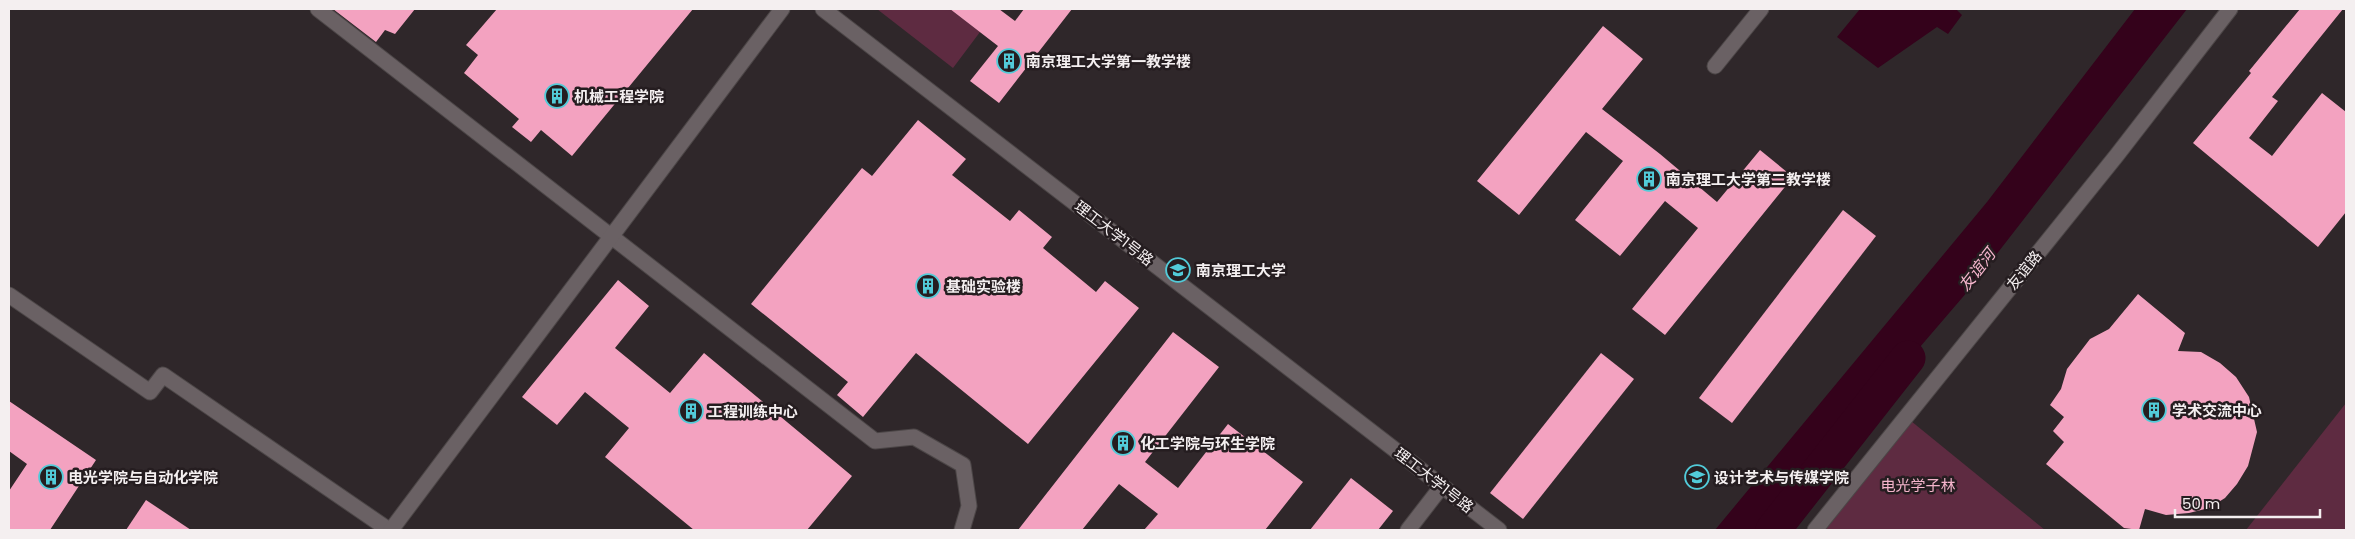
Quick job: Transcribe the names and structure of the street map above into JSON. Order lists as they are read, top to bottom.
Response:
{
  "streets": {
    "street": ["理工大学1号路", "友谊路"]
  },
  "water": ["友谊河"],
  "parks": ["电光学子林"],
  "places": {
    "building": [
      "南京理工大学第一教学楼",
      "机械工程学院",
      "南京理工大学第二教学楼",
      "基础实验楼",
      "学术交流中心",
      "工程训练中心",
      "化工学院与环生学院",
      "电光学院与自动化学院"
    ],
    "school or university": ["南京理工大学", "设计艺术与传媒学院"]
  },
  "scale_bar": "50 m"
}
